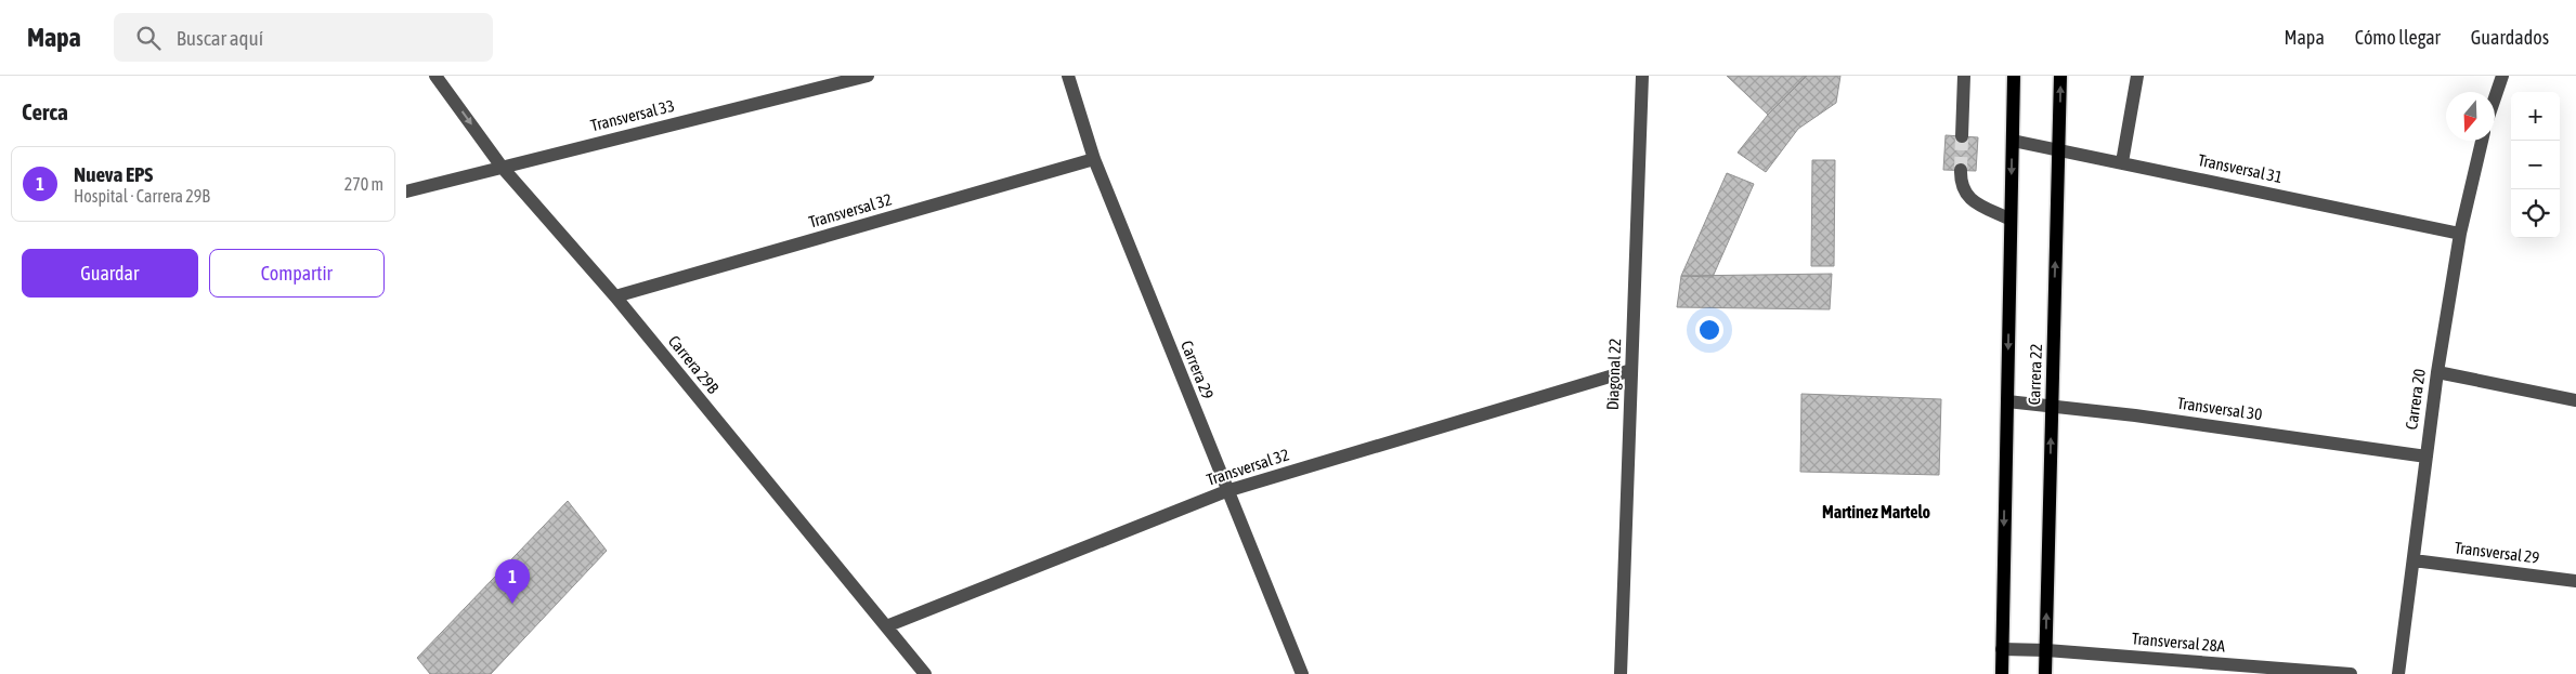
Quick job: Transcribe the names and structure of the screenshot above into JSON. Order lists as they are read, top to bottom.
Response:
{
  "streets": {
    "main road": ["Carrera 22"],
    "street": [
      "Transversal 33",
      "Transversal 31",
      "Transversal 32",
      "Carrera 29B",
      "Carrera 29",
      "Diagonal 22",
      "Carrera 20",
      "Transversal 30",
      "Transversal 29",
      "Transversal 28A"
    ]
  },
  "crossings": [
    ["Transversal 33", "Carrera 29B"],
    ["Transversal 31", "Carrera 22"],
    ["Transversal 31", "Carrera 20"],
    ["Transversal 32", "Carrera 29B"],
    ["Transversal 32", "Carrera 29"],
    ["Transversal 32", "Diagonal 22"],
    ["Carrera 22", "Transversal 30"],
    ["Carrera 22", "Transversal 28A"],
    ["Carrera 20", "Transversal 30"],
    ["Carrera 20", "Transversal 29"]
  ],
  "districts": ["Martinez Martelo"],
  "north": "bottom",
  "page": {
    "header": "Mapa",
    "search": "Buscar aquí",
    "nav": ["Mapa", "Cómo llegar", "Guardados"],
    "heading": "Cerca",
    "map_buttons": ["+", "−"],
    "list": [
      {
        "mark": "1",
        "name": "Nueva EPS",
        "note": "Hospital · Carrera 29B",
        "value": "270 m"
      }
    ],
    "buttons": ["Guardar", "Compartir"],
    "pins": "1"
  }
}
